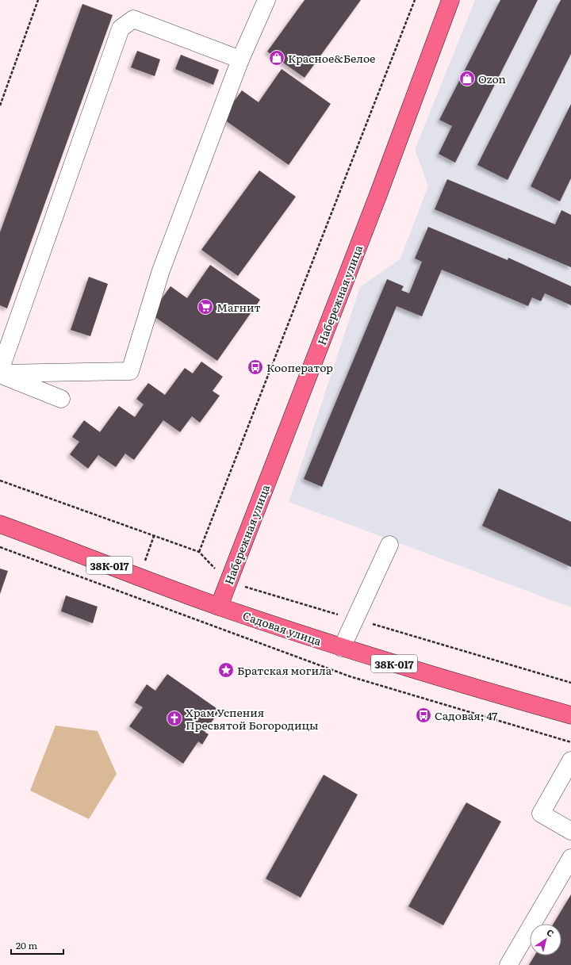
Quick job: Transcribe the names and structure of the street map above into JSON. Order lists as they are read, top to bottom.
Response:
{
  "streets": {
    "main road": ["Набережная улица", "38К-017", "Садовая улица"]
  },
  "crossings": [
    ["Набережная улица", "Садовая улица"]
  ],
  "places": {
    "shop": ["Красное&Белое", "Ozon"],
    "supermarket": ["Магнит"],
    "bus stop": ["Кооператор", "Садовая, 47"],
    "place": ["Братская могила"],
    "church": ["Храм Успения Пресвятой Богородицы"]
  },
  "scale_bar": "20 m",
  "north": "top right"
}
